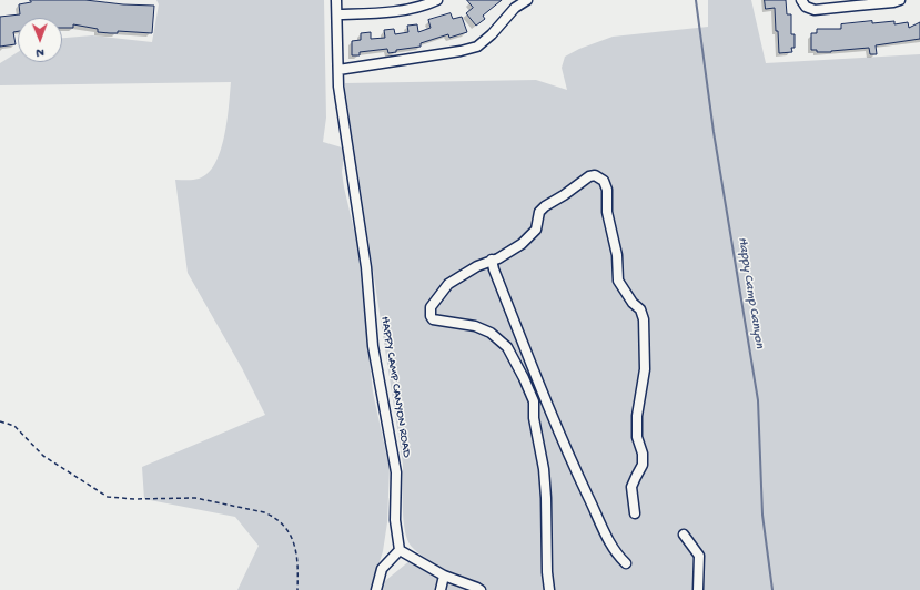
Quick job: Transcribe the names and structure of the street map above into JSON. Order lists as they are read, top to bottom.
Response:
{
  "streets": {
    "street": ["HAPPY CAMP CANYON ROAD"]
  },
  "water": ["Happy Camp Canyon"],
  "north": "bottom"
}
